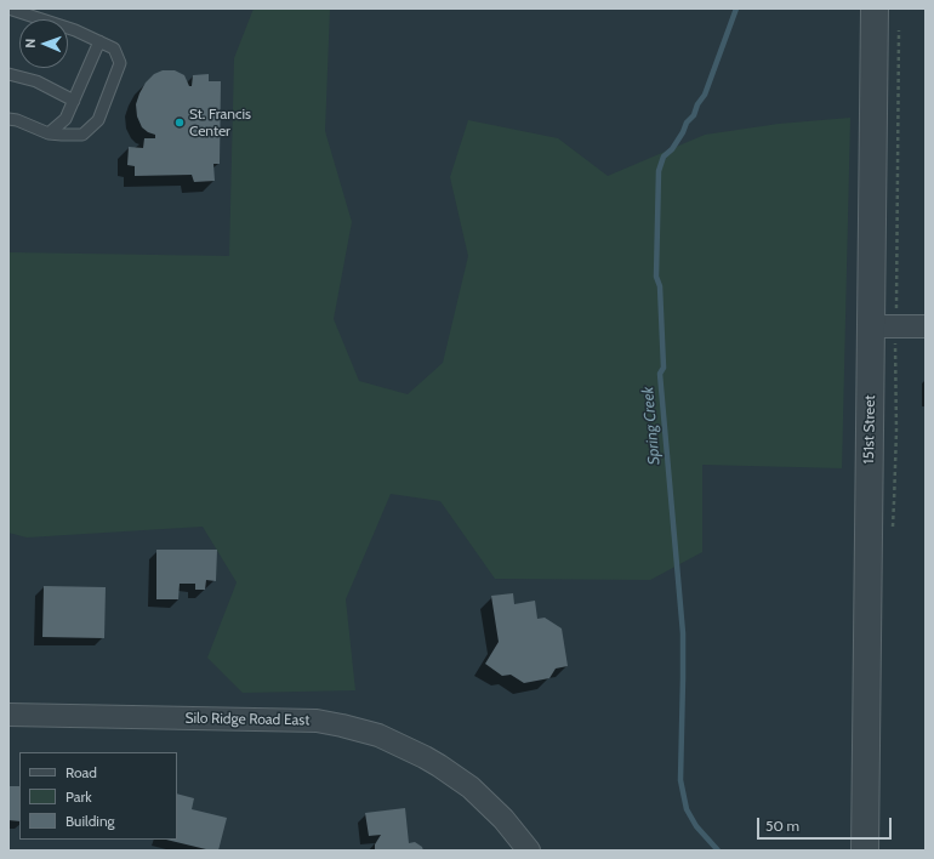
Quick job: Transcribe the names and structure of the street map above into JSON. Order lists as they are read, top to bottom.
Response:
{
  "streets": {
    "street": ["151st Street", "Silo Ridge Road East"]
  },
  "water": ["Spring Creek"],
  "places": ["St. Francis Center"],
  "legend": ["Road", "Park", "Building"],
  "scale_bar": "50 m",
  "north": "left"
}
